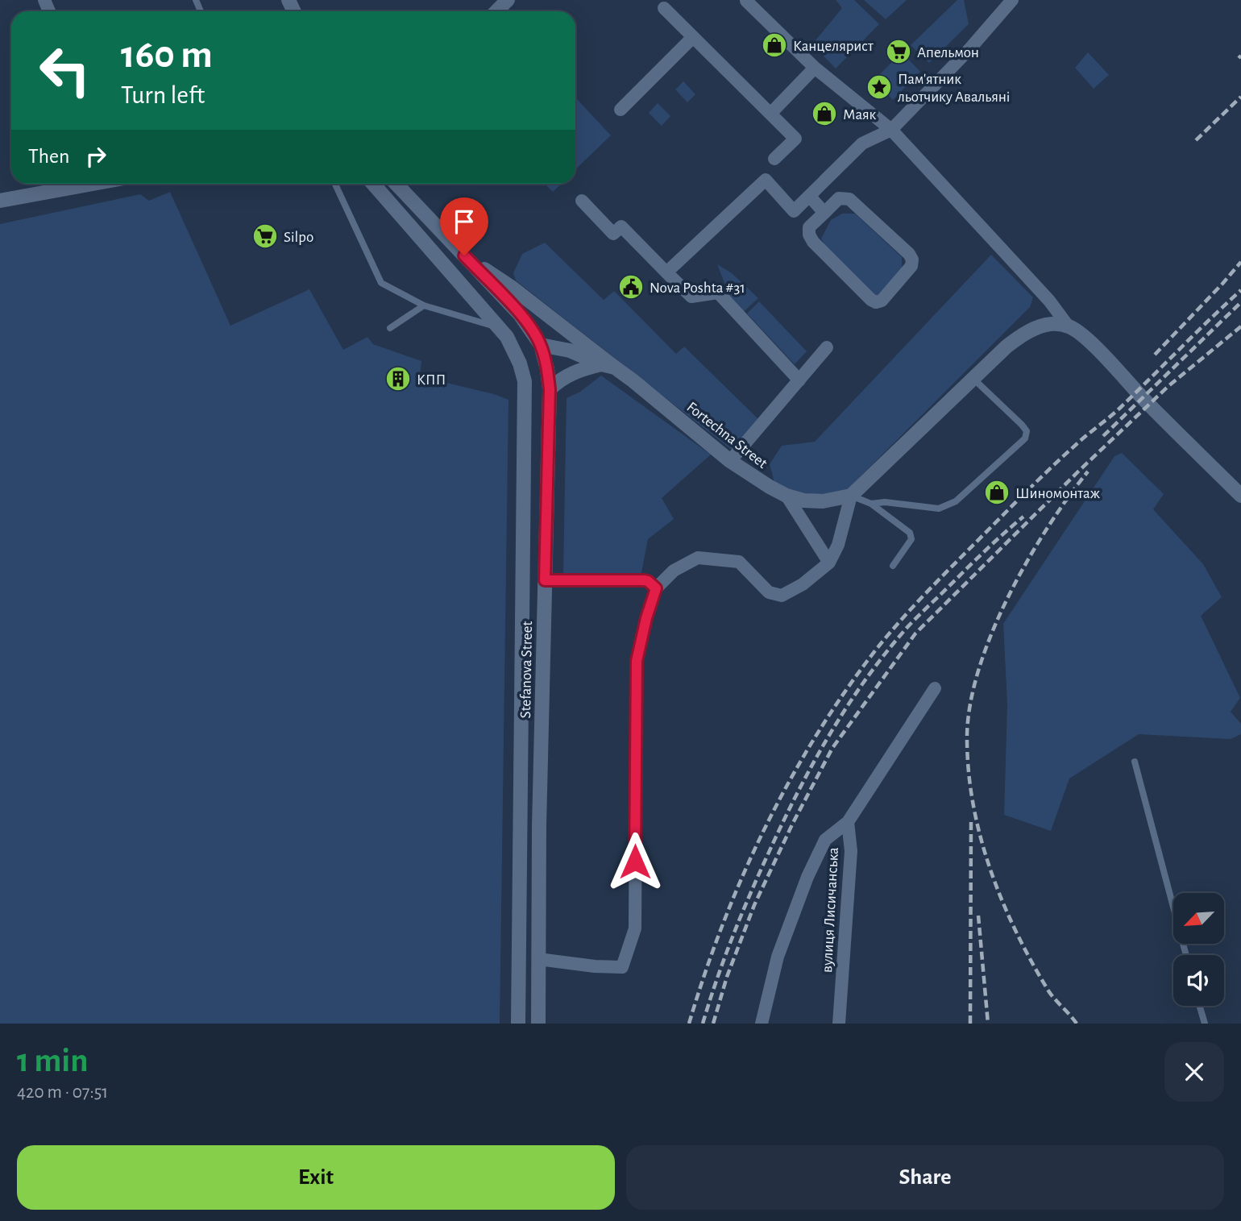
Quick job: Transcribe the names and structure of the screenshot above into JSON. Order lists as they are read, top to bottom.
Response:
{
  "streets": {
    "main road": ["Fortechna Street", "Stefanova Street"],
    "street": ["вулиця Лисичанська"]
  },
  "crossings": [
    ["Fortechna Street", "Stefanova Street"]
  ],
  "places": {
    "shop": ["Канцелярист", "Маяк", "Шиномонтаж"],
    "supermarket": ["Апельмон", "Silpo"],
    "place": ["Пам'ятник льотчику Авальяні"],
    "public building": ["Nova Poshta #31"],
    "building": ["КПП"]
  },
  "north": "bottom left",
  "page": {
    "turn": ["160 m", "Turn left"],
    "then": "Then",
    "heading": ["1 min", "420 m · 07:51"],
    "buttons": ["Exit", "Share"]
  }
}
